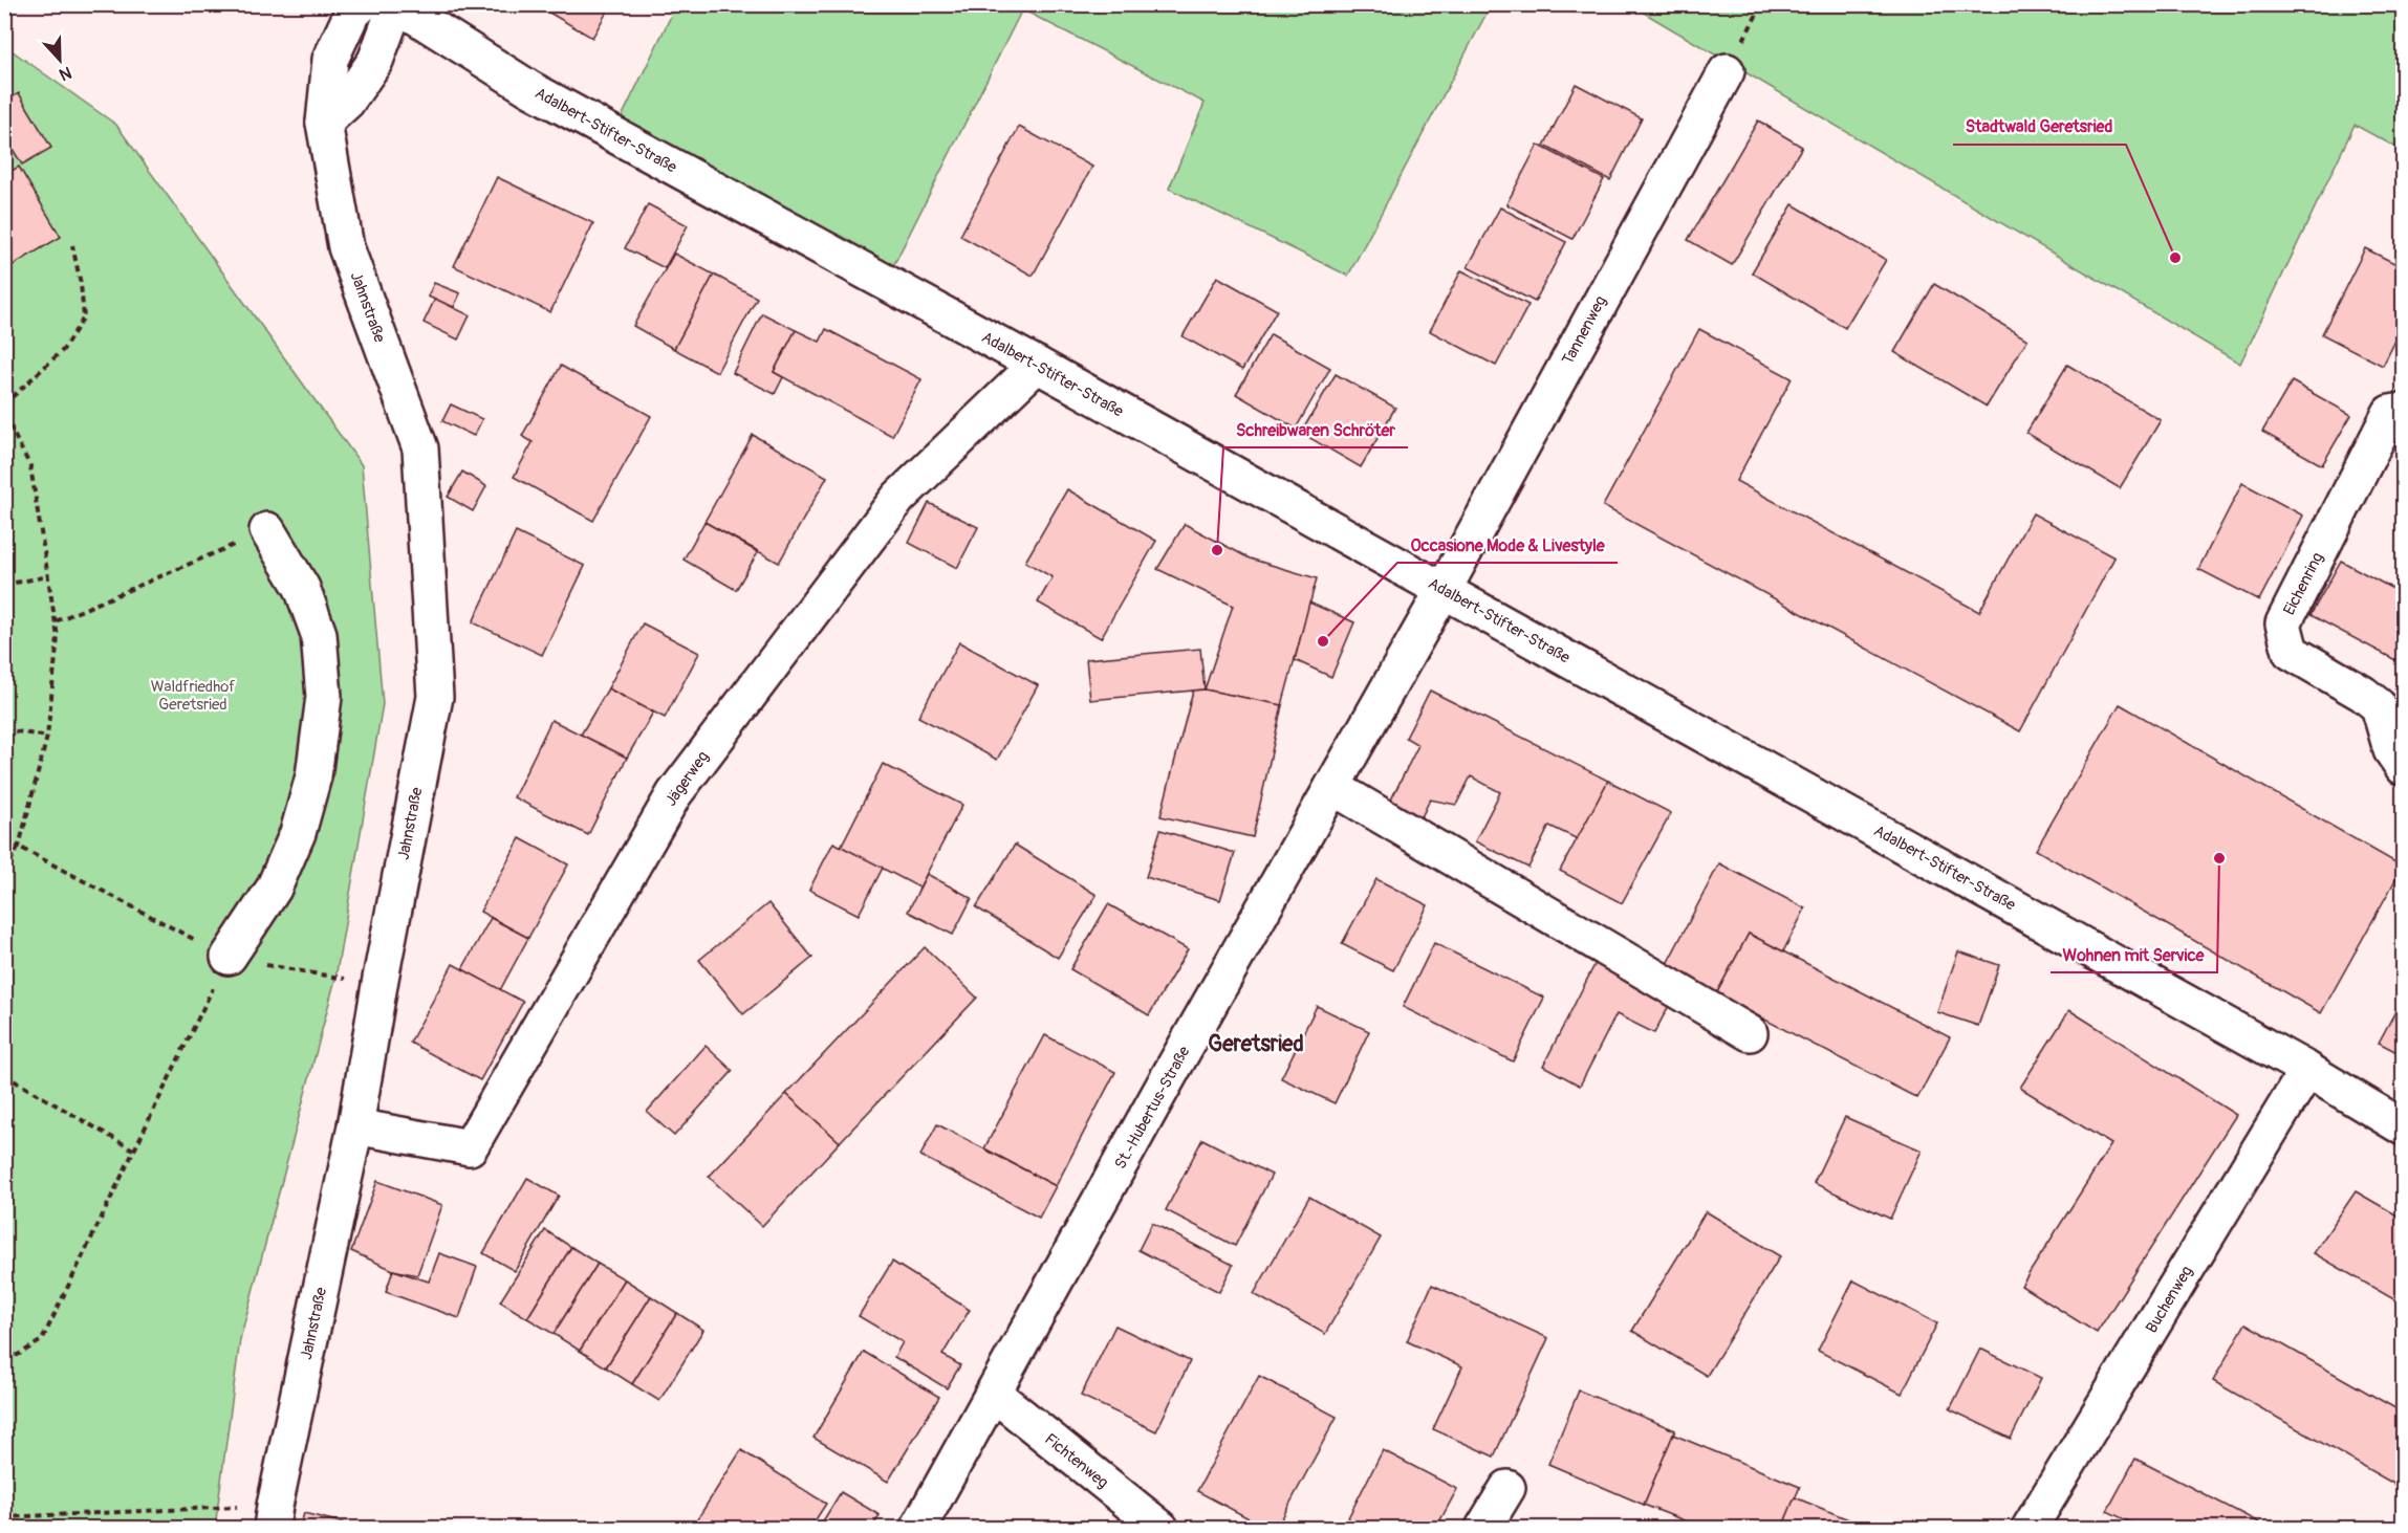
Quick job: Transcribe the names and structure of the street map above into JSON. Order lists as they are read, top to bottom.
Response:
{
  "streets": {
    "street": [
      "Adalbert-Stifter-Straße",
      "Jahnstraße",
      "Tannenweg",
      "Eichenring",
      "Jägerweg",
      "St.-Hubertus-Straße",
      "Buchenweg",
      "Fichtenweg"
    ]
  },
  "crossings": [
    ["Adalbert-Stifter-Straße", "Tannenweg"],
    ["Adalbert-Stifter-Straße", "Jägerweg"],
    ["Adalbert-Stifter-Straße", "St.-Hubertus-Straße"],
    ["Adalbert-Stifter-Straße", "Buchenweg"],
    ["Jahnstraße", "Jägerweg"],
    ["Tannenweg", "St.-Hubertus-Straße"],
    ["St.-Hubertus-Straße", "Fichtenweg"]
  ],
  "districts": ["Geretsried"],
  "parks": ["Waldfriedhof Geretsried"],
  "places": [
    "Stadtwald Geretsried",
    "Schreibwaren Schröter",
    "Occasione Mode & Livestyle",
    "Wohnen mit Service"
  ],
  "north": "bottom"
}
